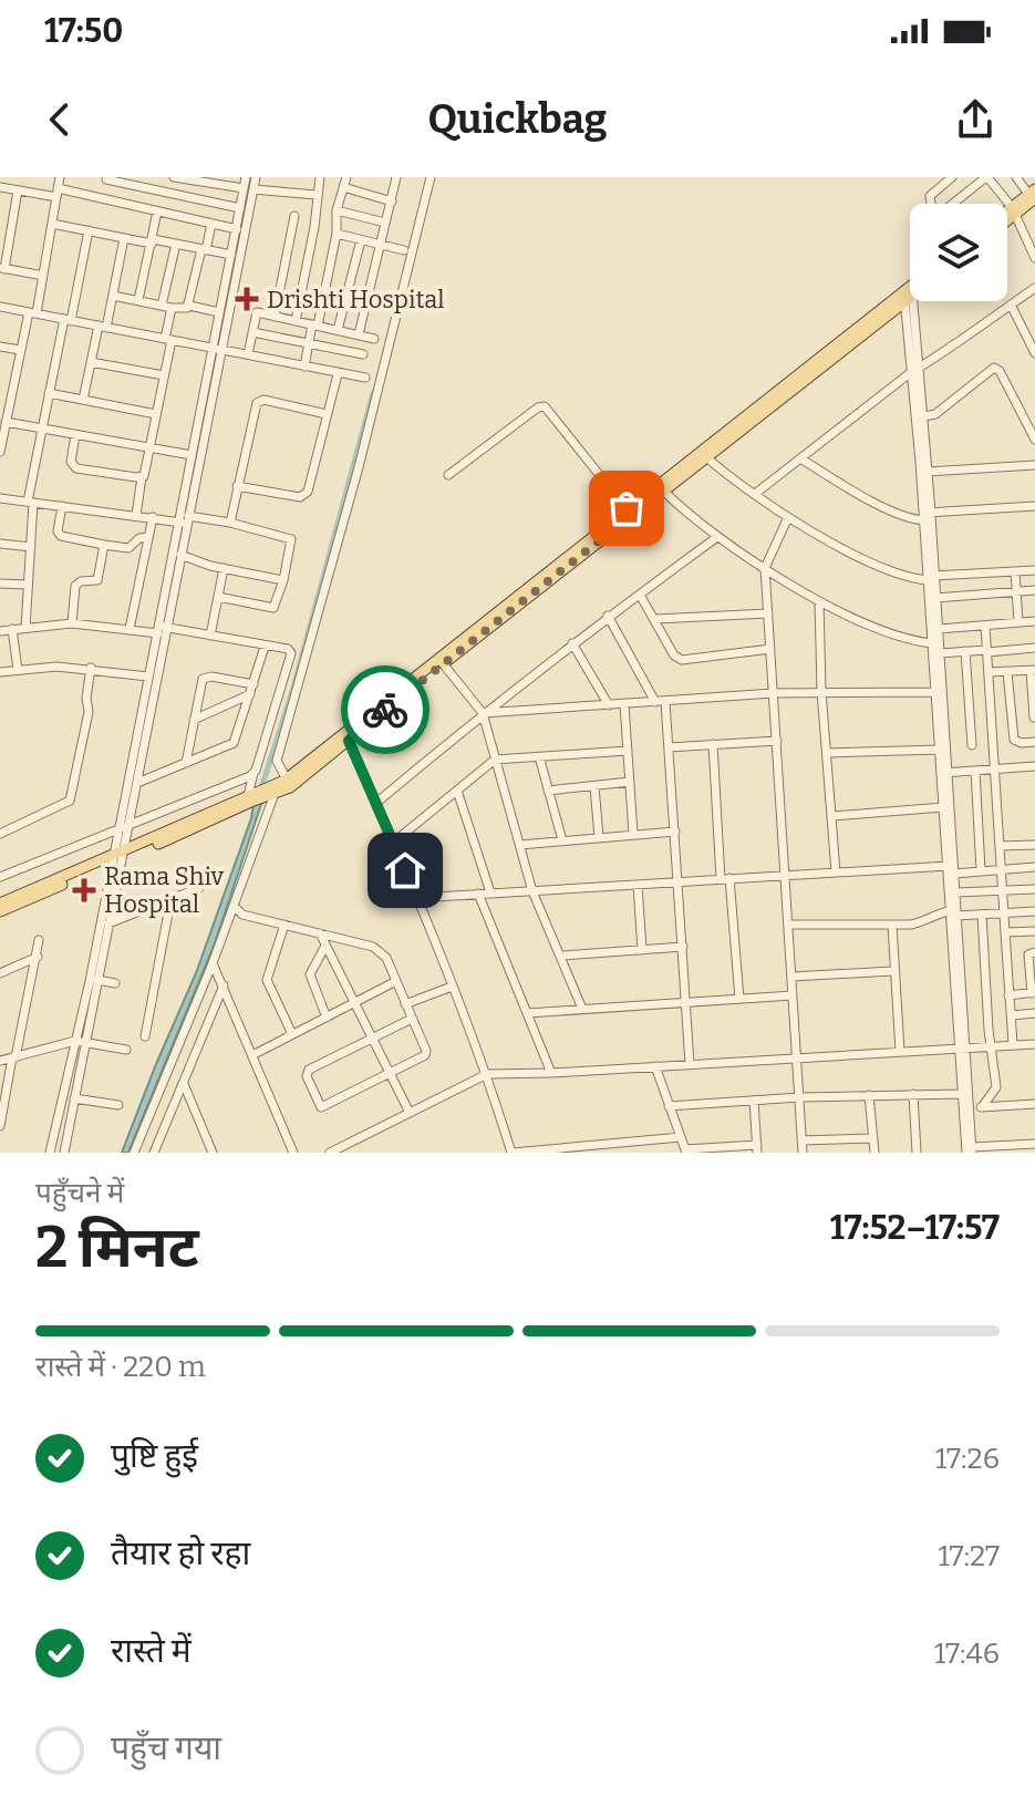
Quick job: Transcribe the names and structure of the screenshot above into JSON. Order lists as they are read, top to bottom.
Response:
{
  "places": {
    "health": ["Drishti Hospital", "Rama Shiv Hospital"]
  },
  "page": {
    "status": "17:50",
    "header": "Quickbag",
    "heading": ["2 मिनट", "पहुँचने में", "17:52–17:57"],
    "bar": "रास्ते में · 220 m",
    "list": [
      ["पुष्टि हुई", "17:26"],
      ["तैयार हो रहा", "17:27"],
      ["रास्ते में", "17:46"],
      "पहुँच गया"
    ]
  }
}
